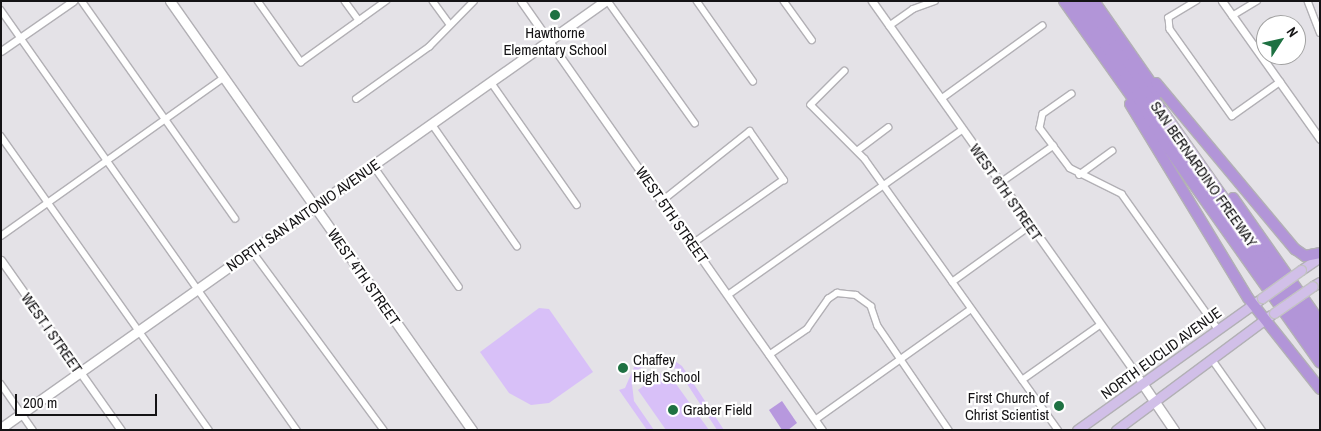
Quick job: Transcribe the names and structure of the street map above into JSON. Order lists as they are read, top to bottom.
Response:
{
  "streets": {
    "highway": ["SAN BERNARDINO FREEWAY"],
    "main road": ["NORTH SAN ANTONIO AVENUE", "WEST 4TH STREET", "NORTH EUCLID AVENUE"],
    "street": ["WEST 6TH STREET", "WEST 5TH STREET", "WEST I STREET"]
  },
  "crossings": [
    ["WEST 6TH STREET", "NORTH EUCLID AVENUE"],
    ["NORTH SAN ANTONIO AVENUE", "WEST 5TH STREET"],
    ["NORTH SAN ANTONIO AVENUE", "WEST 4TH STREET"],
    ["NORTH SAN ANTONIO AVENUE", "WEST I STREET"]
  ],
  "places": [
    "Hawthorne Elementary School",
    "Chaffey High School",
    "First Church of Christ Scientist",
    "Graber Field"
  ],
  "scale_bar": "200 m",
  "north": "top right"
}
